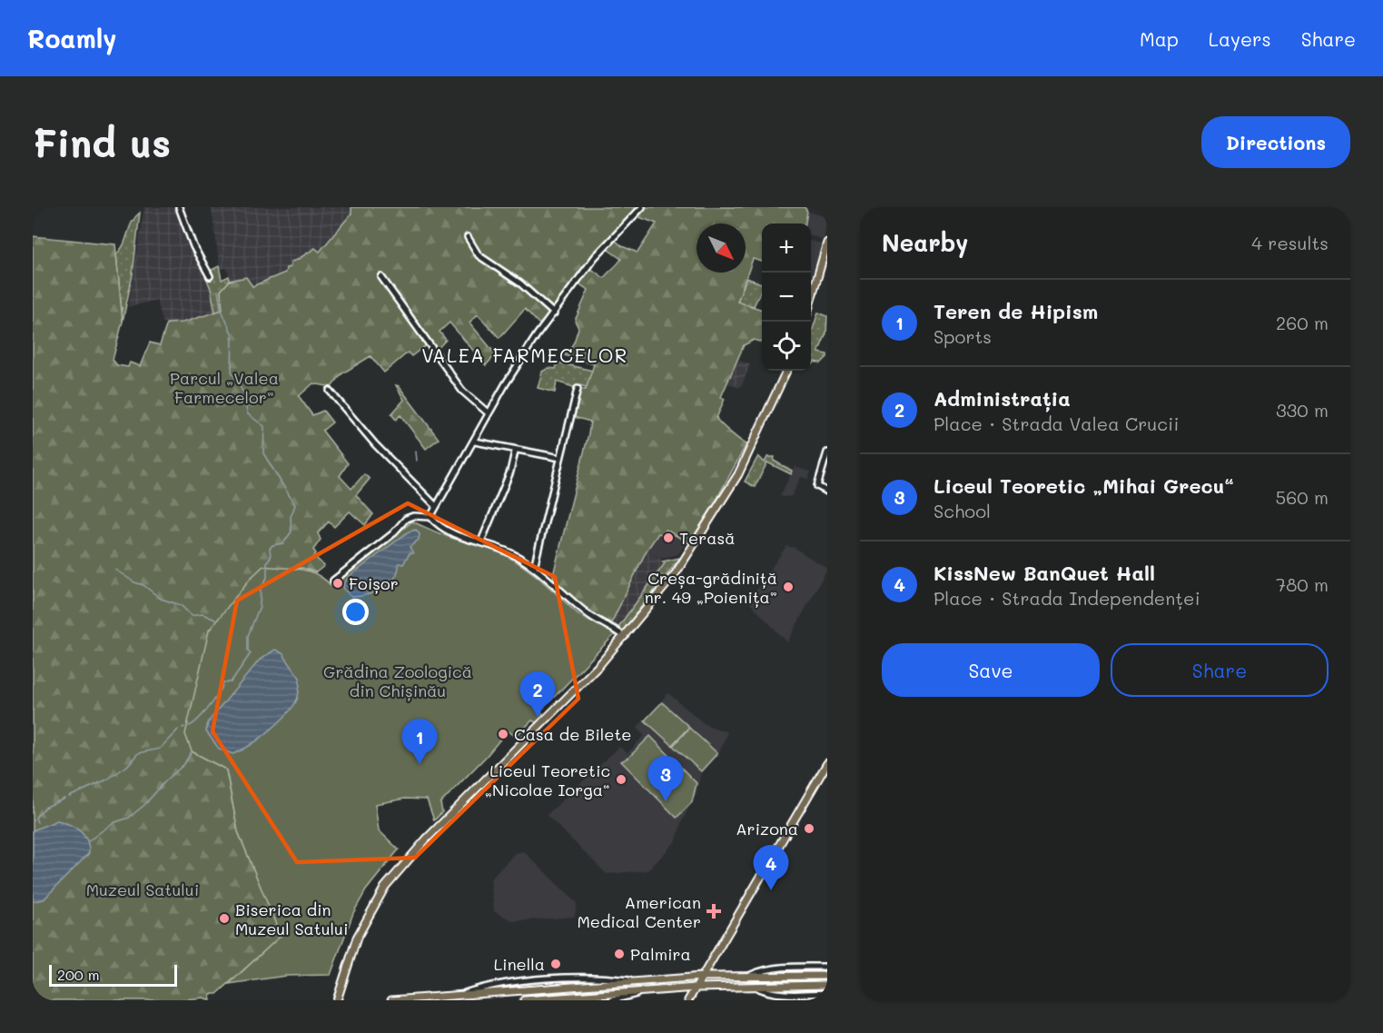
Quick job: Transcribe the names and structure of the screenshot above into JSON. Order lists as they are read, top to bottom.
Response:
{
  "districts": ["VALEA FARMECELOR"],
  "parks": ["Parcul „Valea Farmecelor”", "Grădina Zoologică din Chișinău", "Muzeul Satului"],
  "places": {
    "other": [
      "Terasă",
      "Foișor",
      "Creșa-grădiniță nr. 49 „Poienița”",
      "Casa de Bilete",
      "Liceul Teoretic „Nicolae Iorga“",
      "Arizona",
      "Biserica din Muzeul Satului",
      "Palmira",
      "Linella"
    ],
    "health": ["American Medical Center"]
  },
  "scale_bar": "200 m",
  "north": "bottom right",
  "page": {
    "header": "Roamly",
    "nav": ["Map", "Layers", "Share"],
    "buttons": [
      "Directions",
      ["Save", "Share"]
    ],
    "title": "Find us",
    "heading": ["Nearby", "4 results"],
    "map_buttons": ["+", "−"],
    "list": [
      {
        "mark": "1",
        "name": "Teren de Hipism",
        "note": "Sports",
        "value": "260 m"
      },
      {
        "mark": "2",
        "name": "Administrația",
        "note": "Place · Strada Valea Crucii",
        "value": "330 m"
      },
      {
        "mark": "3",
        "name": "Liceul Teoretic „Mihai Grecu“",
        "note": "School",
        "value": "560 m"
      },
      {
        "mark": "4",
        "name": "KissNew BanQuet Hall",
        "note": "Place · Strada Independenței",
        "value": "780 m"
      }
    ],
    "pins": [
      "2",
      "1",
      "3",
      "4"
    ],
    "scale": "200 m"
  }
}
